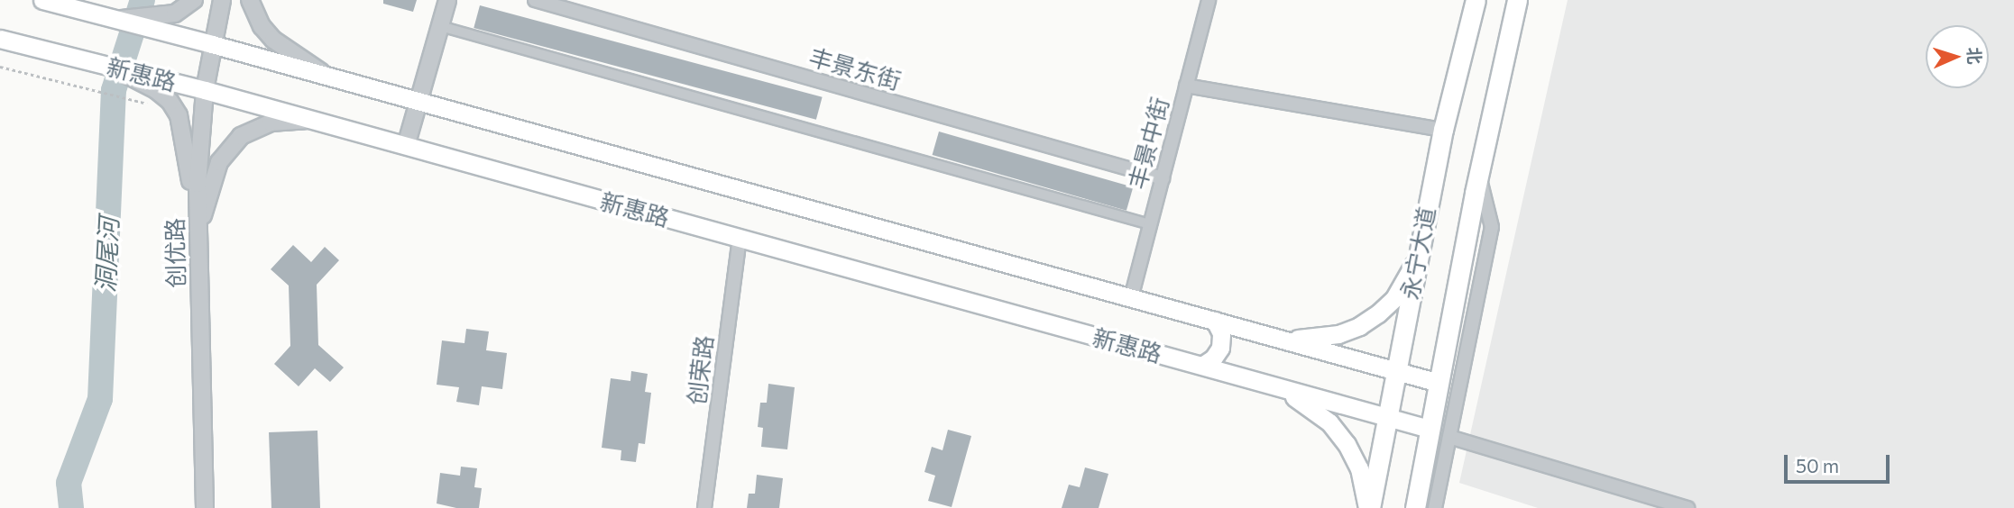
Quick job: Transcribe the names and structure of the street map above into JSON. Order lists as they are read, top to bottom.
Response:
{
  "streets": {
    "main road": ["新惠路", "永宁大道"],
    "street": [
      "丰景东街",
      "丰景中街",
      "创优路",
      "创荣路"
    ]
  },
  "crossings": [
    ["丰景东街", "丰景中街"],
    ["新惠路", "丰景中街"],
    ["新惠路", "创优路"],
    ["新惠路", "永宁大道"],
    ["新惠路", "创荣路"]
  ],
  "water": ["洞尾河"],
  "scale_bar": "50 m",
  "north": "right"
}
